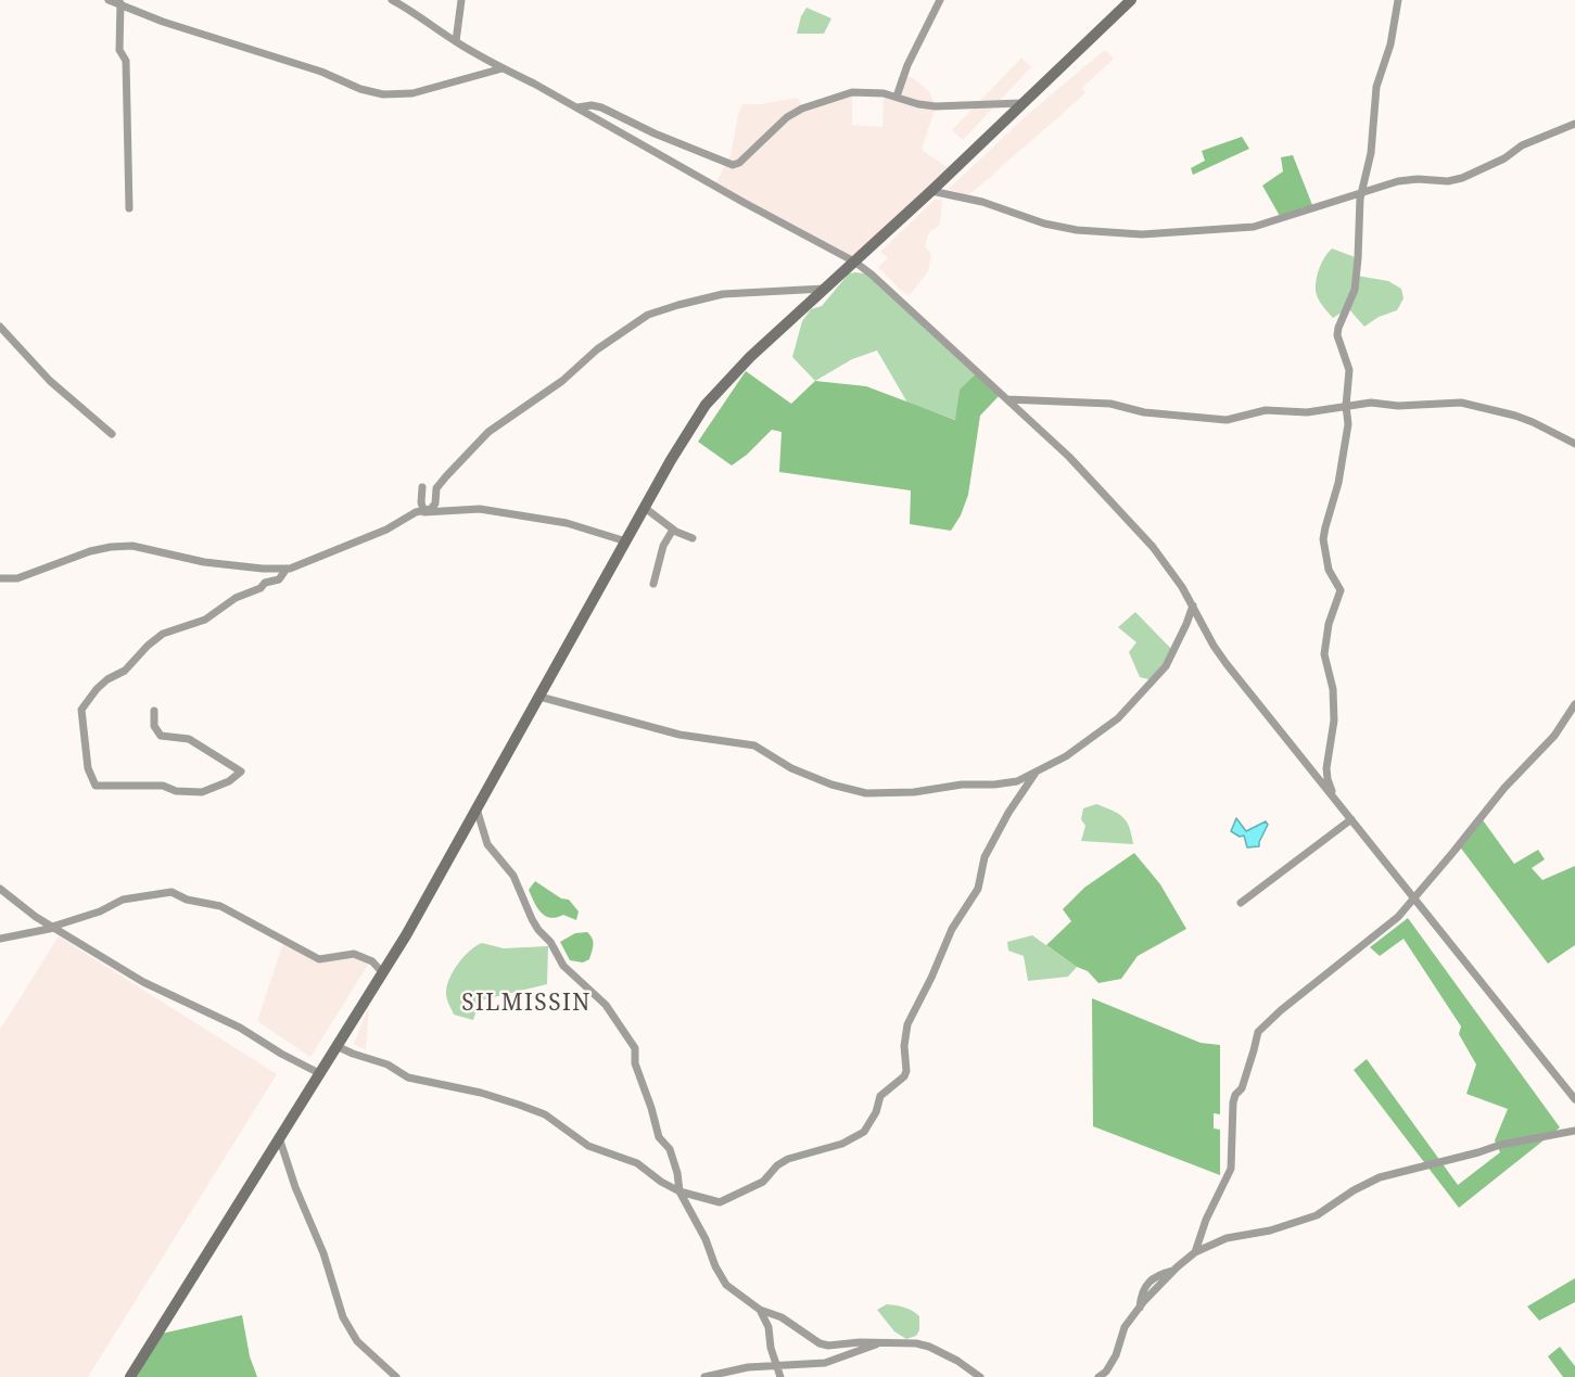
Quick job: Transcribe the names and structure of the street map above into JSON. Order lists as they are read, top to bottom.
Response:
{
  "districts": ["SILMISSIN"]
}
